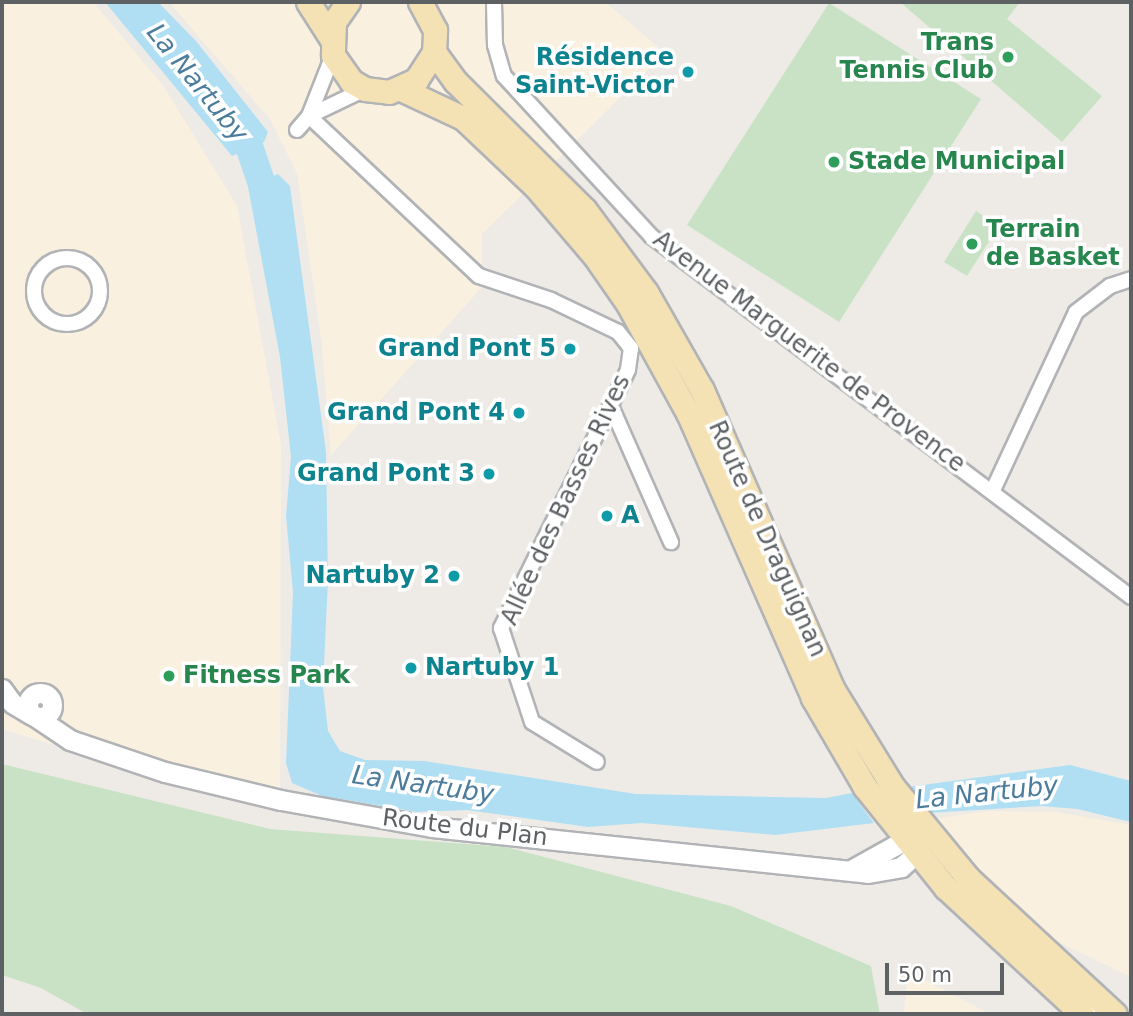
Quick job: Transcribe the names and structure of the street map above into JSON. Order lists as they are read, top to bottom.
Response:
{
  "streets": {
    "main road": ["Route de Draguignan"],
    "street": ["Avenue Marguerite de Provence", "Allée des Basses Rives", "Route du Plan"]
  },
  "crossings": [
    ["Route de Draguignan", "Route du Plan"]
  ],
  "water": ["La Nartuby"],
  "places": [
    "Trans Tennis Club",
    "Résidence Saint-Victor",
    "Stade Municipal",
    "Terrain de Basket",
    "Grand Pont 5",
    "Grand Pont 4",
    "Grand Pont 3",
    "A",
    "Nartuby 2",
    "Nartuby 1",
    "Fitness Park"
  ],
  "scale_bar": "50 m"
}
